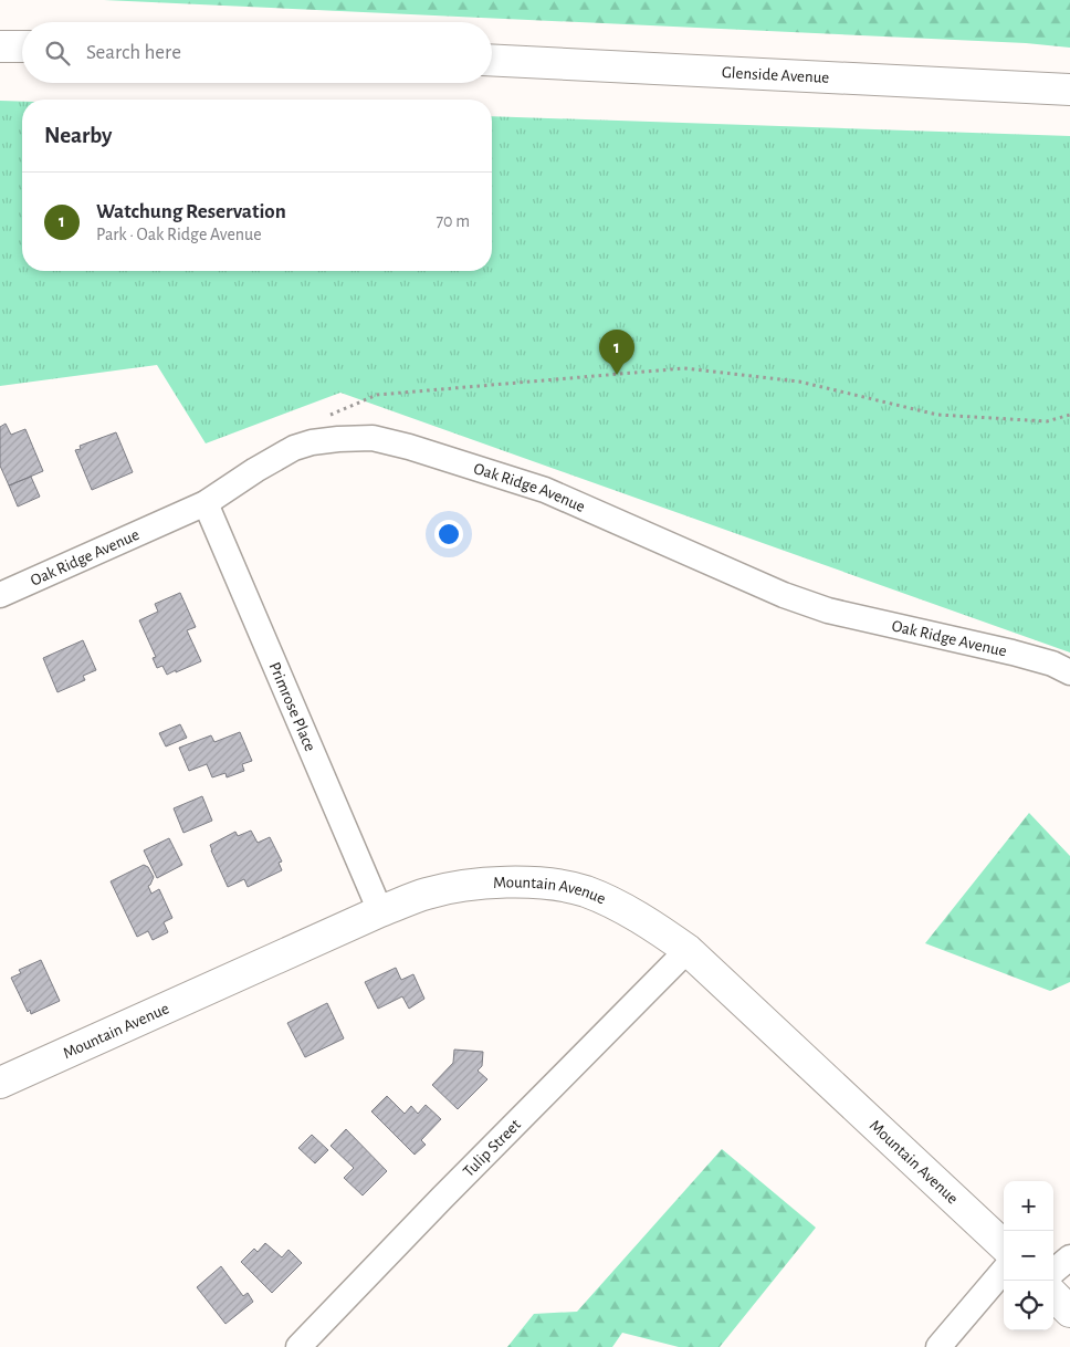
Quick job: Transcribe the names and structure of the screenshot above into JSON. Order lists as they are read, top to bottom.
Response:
{
  "streets": {
    "main road": ["Glenside Avenue", "Mountain Avenue"],
    "street": ["Oak Ridge Avenue", "Primrose Place", "Tulip Street"]
  },
  "crossings": [
    ["Oak Ridge Avenue", "Primrose Place"],
    ["Primrose Place", "Mountain Avenue"],
    ["Mountain Avenue", "Tulip Street"]
  ],
  "page": {
    "search": "Search here",
    "heading": "Nearby",
    "list": [
      {
        "mark": "1",
        "name": "Watchung Reservation",
        "note": "Park · Oak Ridge Avenue",
        "value": "70 m"
      }
    ],
    "pins": "1",
    "map_buttons": ["+", "−"]
  }
}
